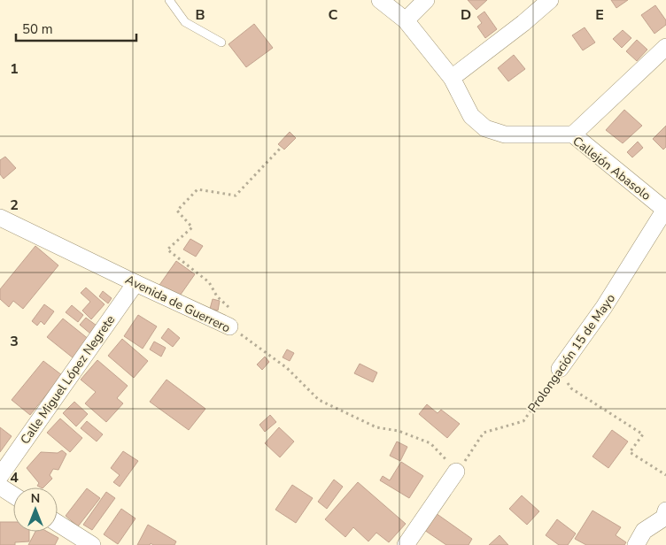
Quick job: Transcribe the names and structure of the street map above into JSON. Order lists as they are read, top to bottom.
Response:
{
  "streets": {
    "street": [
      "Callejón Abasolo",
      "Avenida de Guerrero",
      "Prolongación 15 de Mayo",
      "Calle Miguel López Negrete"
    ]
  },
  "crossings": [
    ["Callejón Abasolo", "Prolongación 15 de Mayo"],
    ["Avenida de Guerrero", "Prolongación 15 de Mayo"],
    ["Avenida de Guerrero", "Calle Miguel López Negrete"]
  ],
  "scale_bar": "50 m",
  "north": "top",
  "grid": {
    "columns": [
      "B",
      "C",
      "D",
      "E"
    ],
    "rows": [
      "1",
      "2",
      "3",
      "4"
    ]
  }
}
